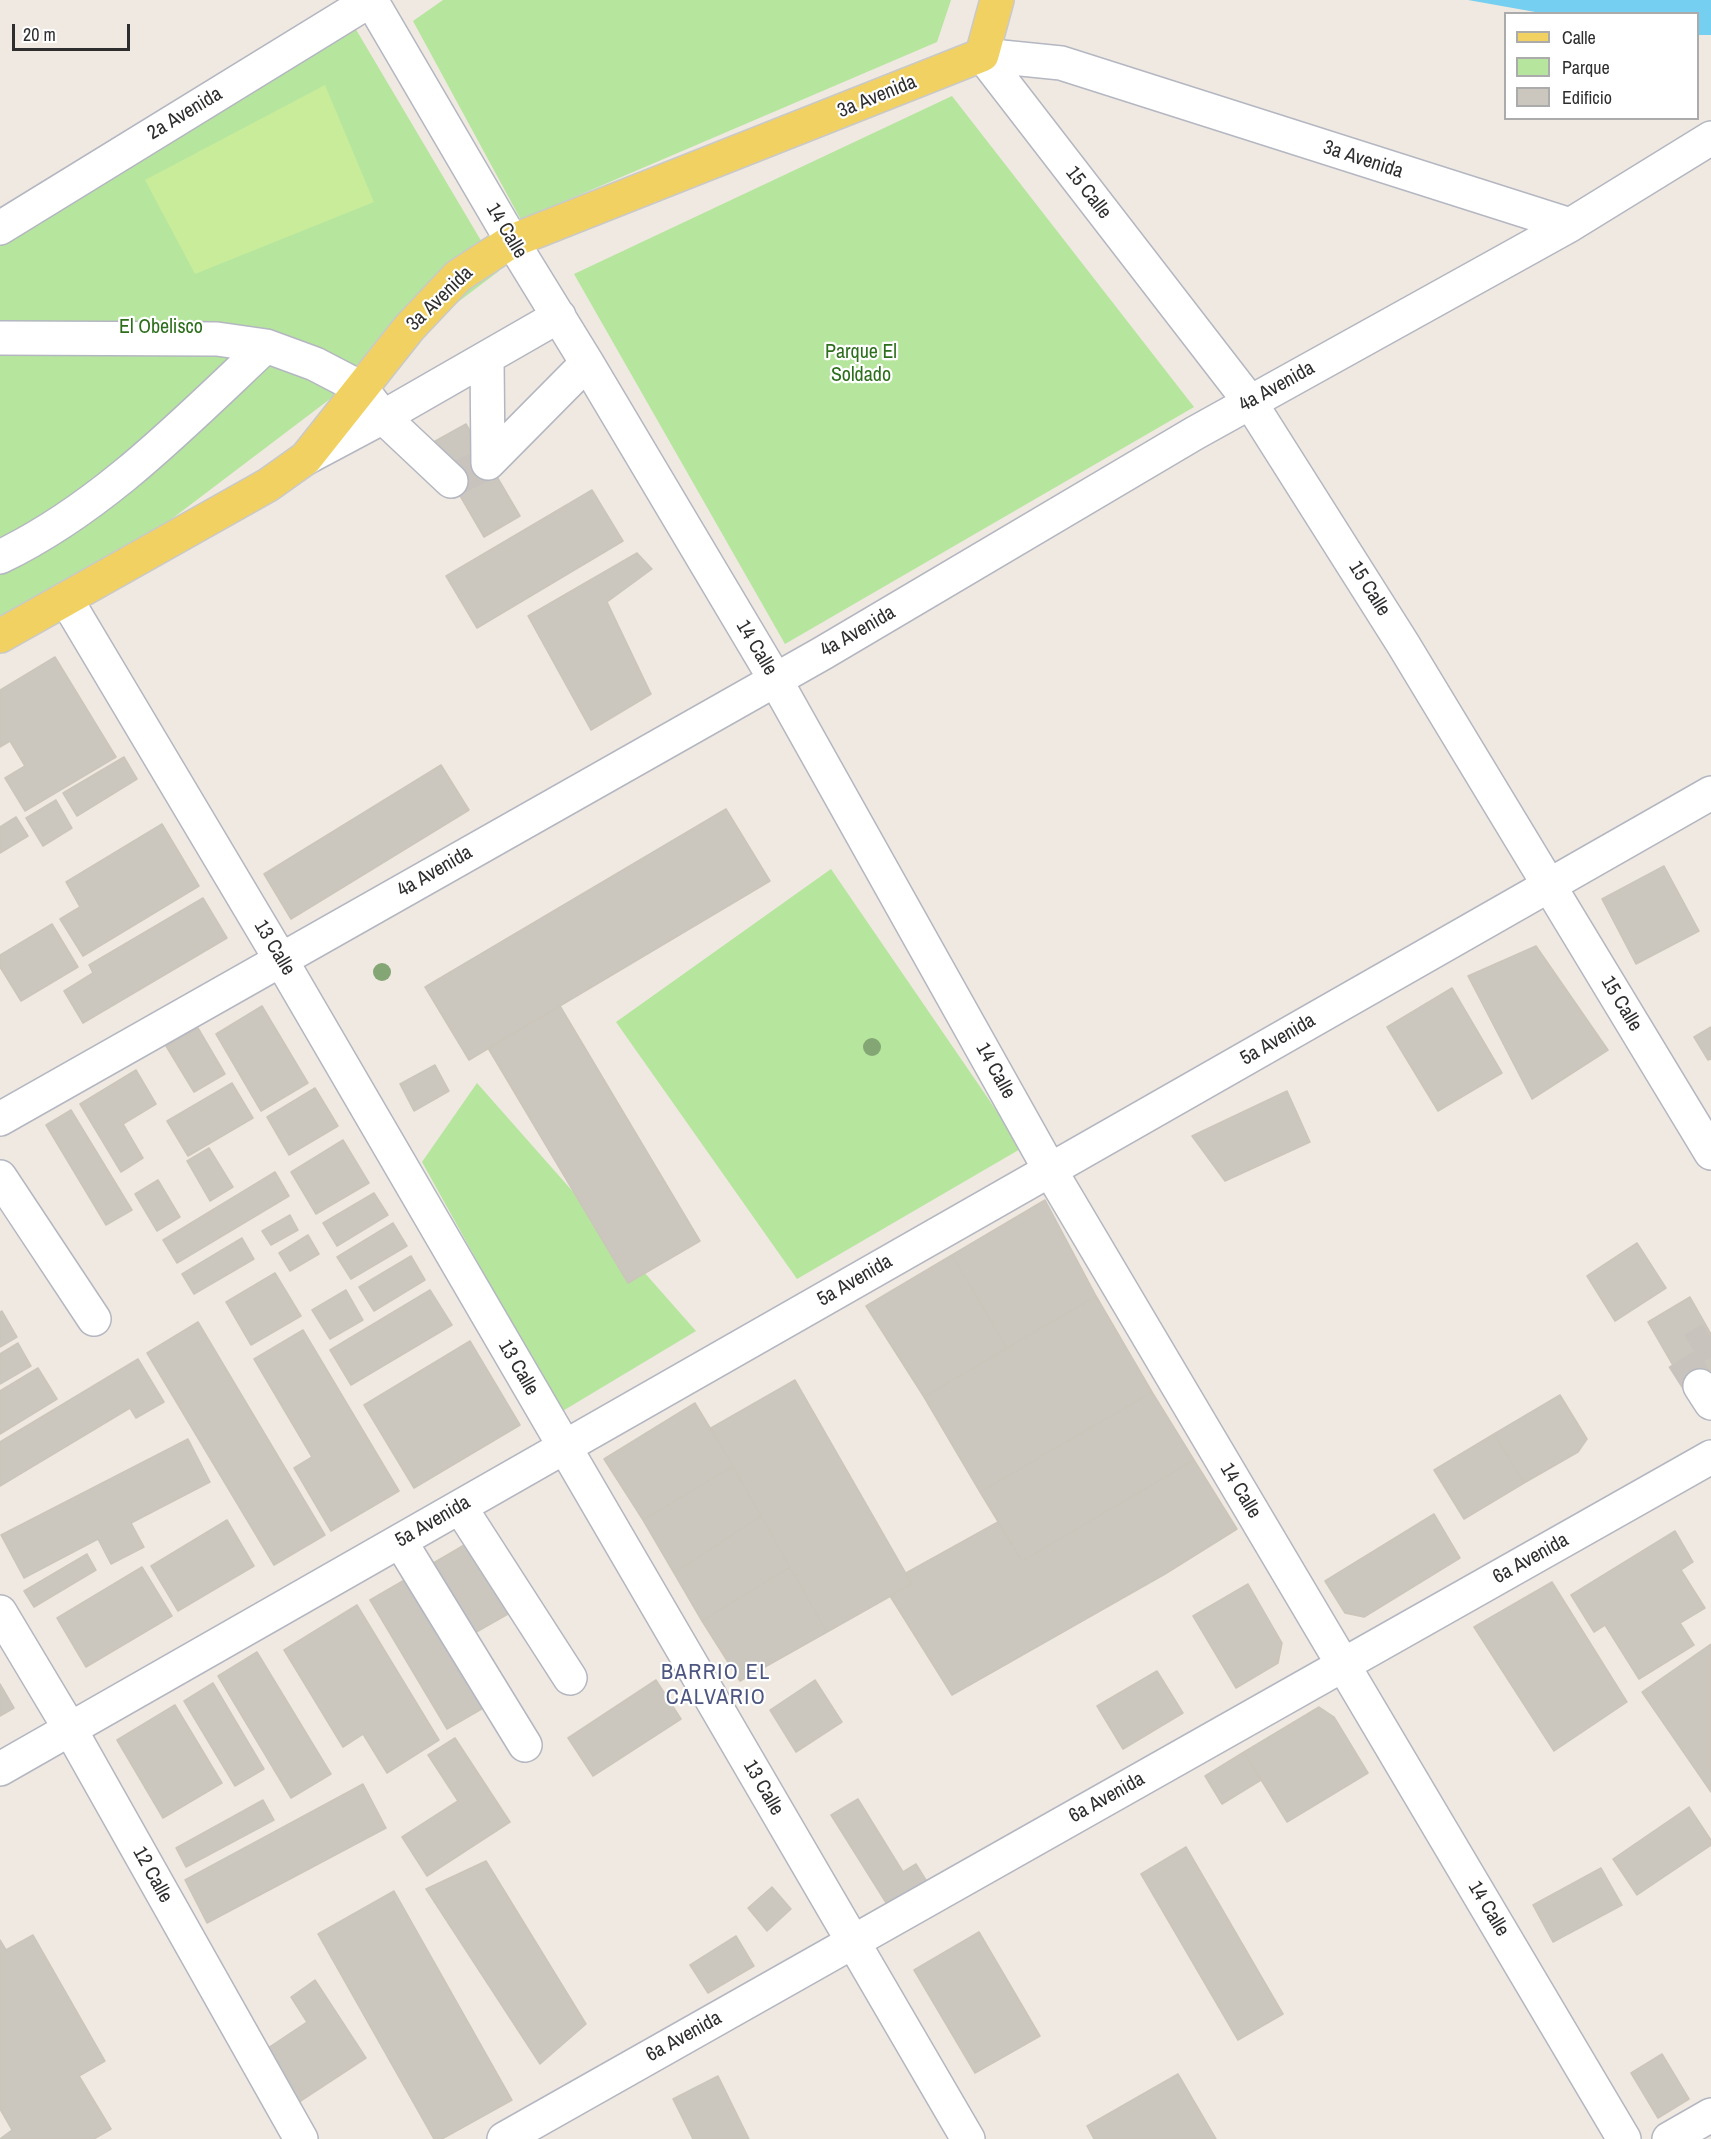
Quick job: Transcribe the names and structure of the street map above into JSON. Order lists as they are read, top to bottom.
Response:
{
  "streets": {
    "main road": ["3a Avenida"],
    "street": [
      "2a Avenida",
      "15 Calle",
      "14 Calle",
      "4a Avenida",
      "13 Calle",
      "5a Avenida",
      "6a Avenida",
      "12 Calle"
    ]
  },
  "crossings": [
    ["3a Avenida", "15 Calle"],
    ["3a Avenida", "14 Calle"],
    ["3a Avenida", "4a Avenida"],
    ["3a Avenida", "13 Calle"],
    ["2a Avenida", "14 Calle"],
    ["15 Calle", "4a Avenida"],
    ["15 Calle", "5a Avenida"],
    ["14 Calle", "4a Avenida"],
    ["14 Calle", "5a Avenida"],
    ["14 Calle", "6a Avenida"],
    ["4a Avenida", "13 Calle"],
    ["13 Calle", "5a Avenida"],
    ["13 Calle", "6a Avenida"],
    ["5a Avenida", "12 Calle"]
  ],
  "districts": ["BARRIO EL CALVARIO"],
  "parks": ["El Obelisco", "Parque El Soldado"],
  "legend": ["Calle", "Parque", "Edificio"],
  "scale_bar": "20 m"
}
